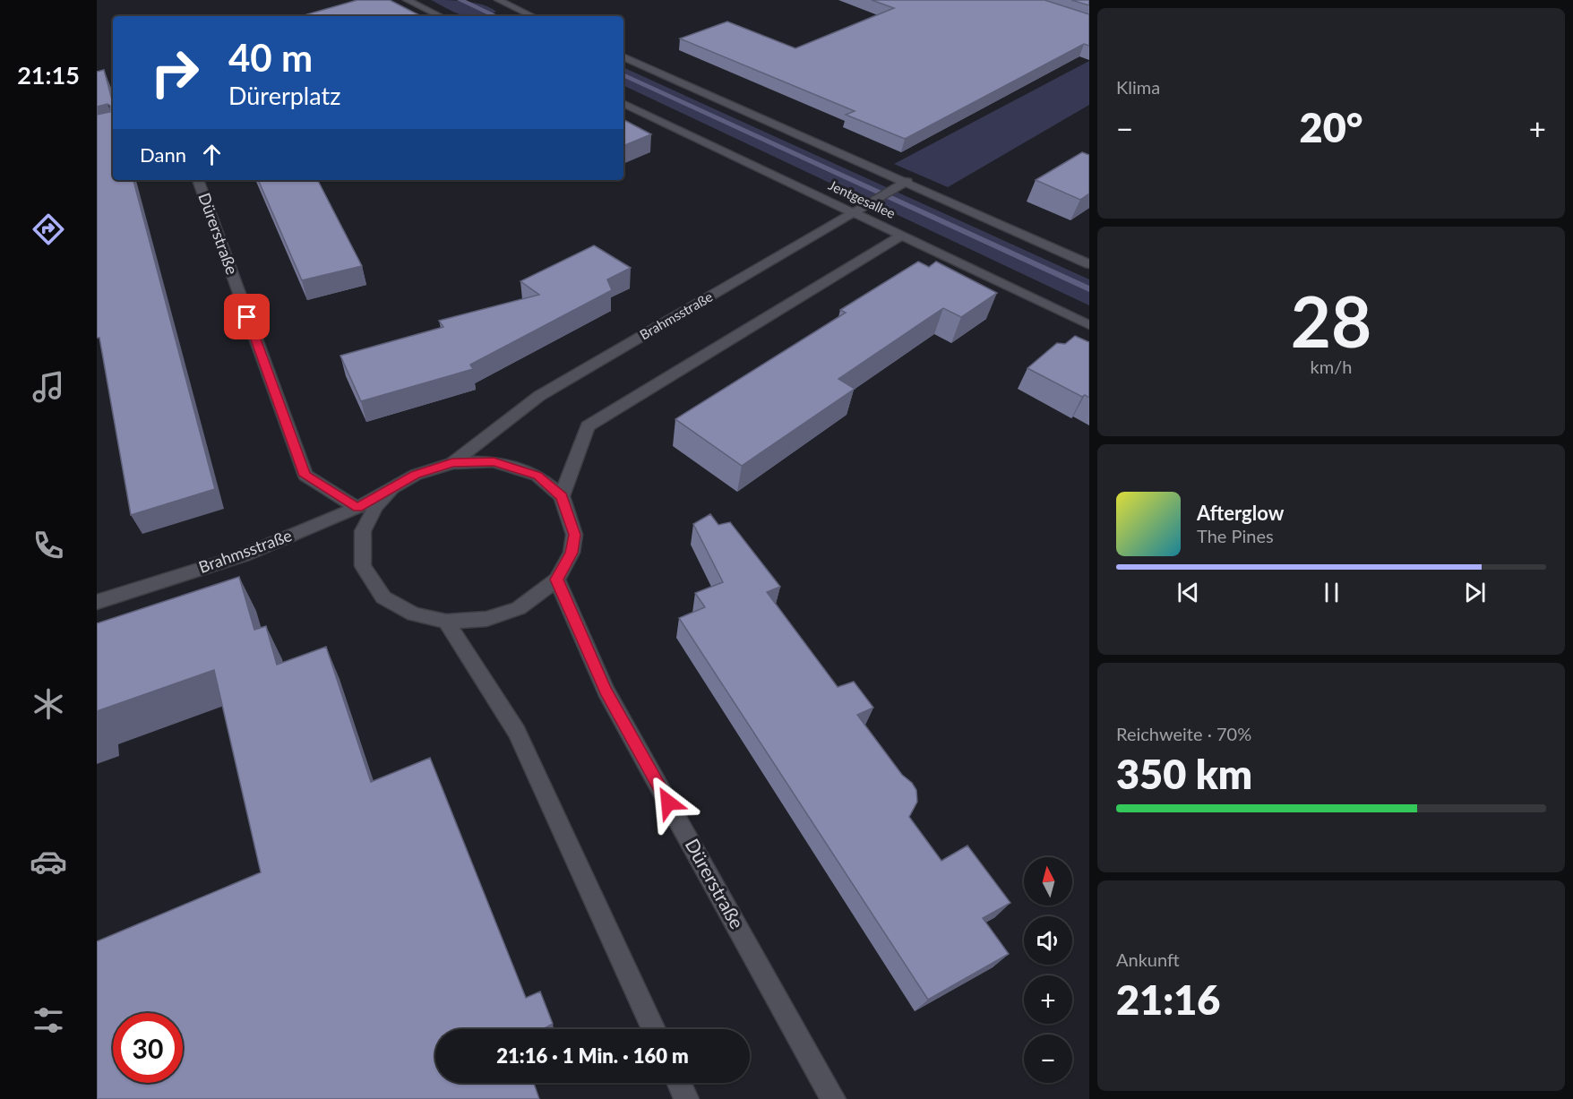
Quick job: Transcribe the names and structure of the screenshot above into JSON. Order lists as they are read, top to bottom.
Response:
{
  "streets": {
    "street": ["Jentgesallee", "Dürerstraße", "Brahmsstraße"]
  },
  "crossings": [
    ["Jentgesallee", "Brahmsstraße"],
    ["Dürerstraße", "Brahmsstraße"]
  ],
  "north": "top",
  "page": {
    "tabs": "21:15",
    "tile": [
      "Klima",
      ["28", "km/h"],
      ["Reichweite · 70%", "350 km"],
      ["Ankunft", "21:16"]
    ],
    "turn": ["40 m", "Dürerplatz"],
    "heat": ["−", "20°", "+"],
    "then": "Dann",
    "song": ["Afterglow", "The Pines"],
    "map_buttons": ["+", "−"],
    "limit": "30",
    "trip": "21:16 · 1 Min. · 160 m"
  }
}
